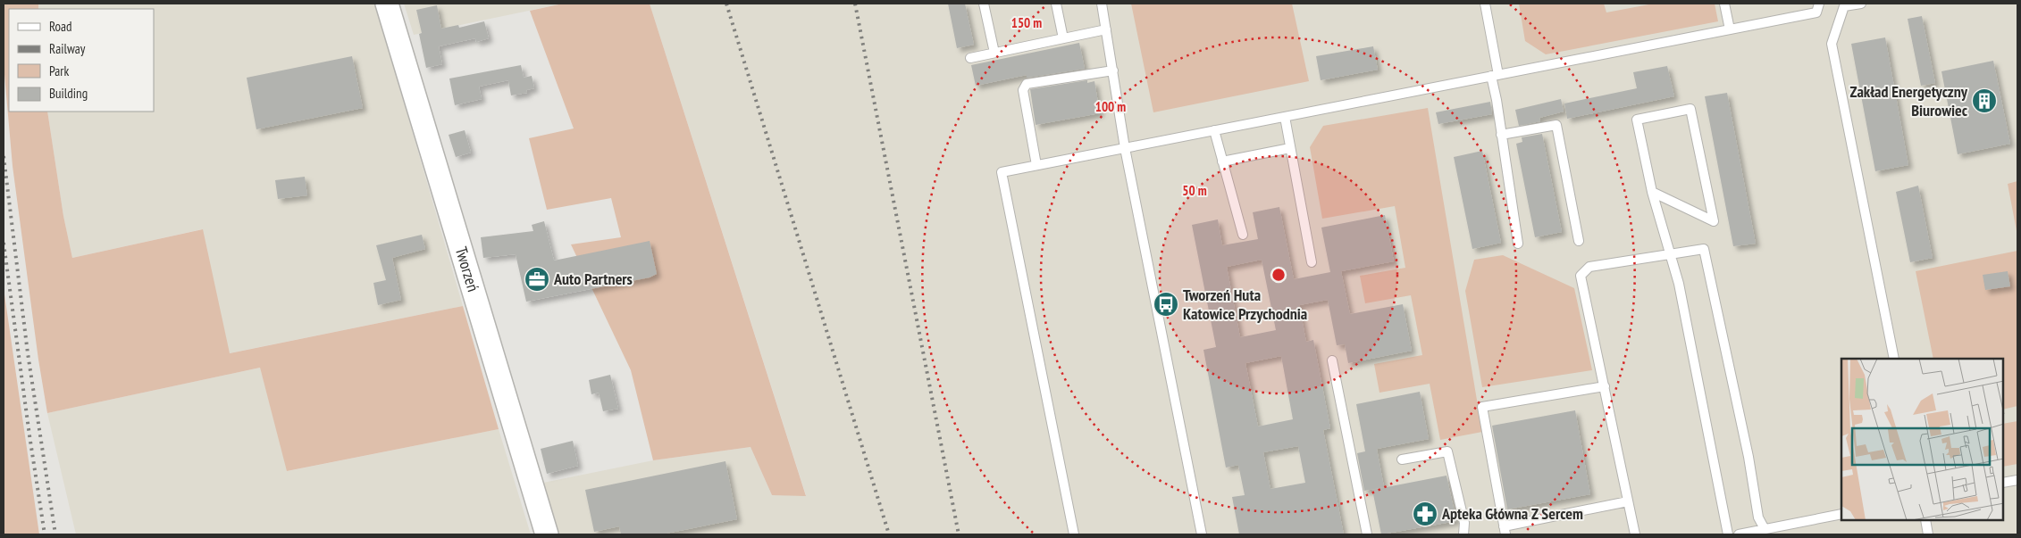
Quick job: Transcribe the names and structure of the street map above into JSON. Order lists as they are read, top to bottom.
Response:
{
  "streets": {
    "street": ["Tworzeń"]
  },
  "places": {
    "building": ["Zakład Energetyczny Biurowiec"],
    "office": ["Auto Partners"],
    "bus stop": ["Tworzeń Huta Katowice Przychodnia"],
    "pharmacy": ["Apteka Główna Z Sercem"]
  },
  "legend": [
    "Road",
    "Railway",
    "Park",
    "Building"
  ],
  "rings": ["150 m", "100 m", "50 m"]
}
